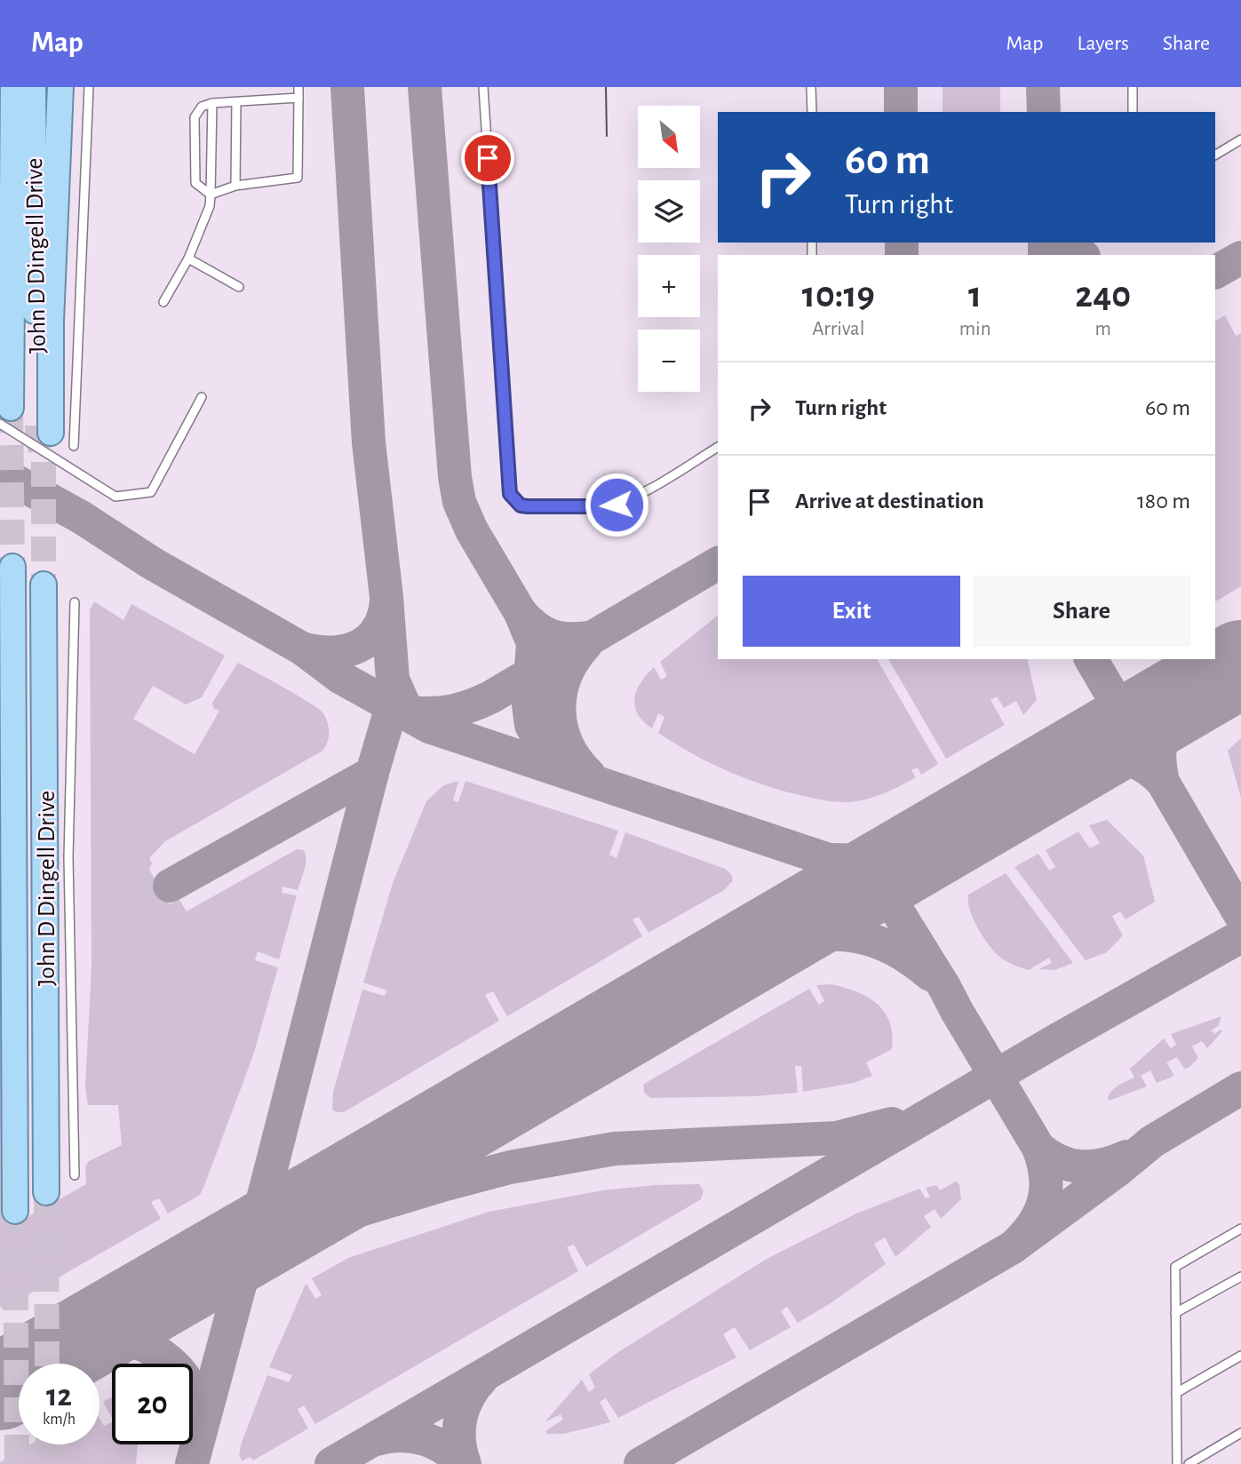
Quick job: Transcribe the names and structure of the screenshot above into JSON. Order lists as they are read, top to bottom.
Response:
{
  "streets": {
    "highway": ["John D Dingell Drive"]
  },
  "north": "bottom right",
  "page": {
    "header": "Map",
    "nav": ["Map", "Layers", "Share"],
    "map_buttons": ["+", "−"],
    "turn": ["60 m", "Turn right"],
    "eta": [
      "10:19",
      "Arrival",
      "1",
      "min",
      "240",
      "m"
    ],
    "list": [
      {
        "name": "Turn right",
        "value": "60 m"
      },
      {
        "name": "Arrive at destination",
        "value": "180 m"
      }
    ],
    "buttons": ["Exit", "Share"],
    "speed": "12 km/h",
    "limit": "20"
  }
}
